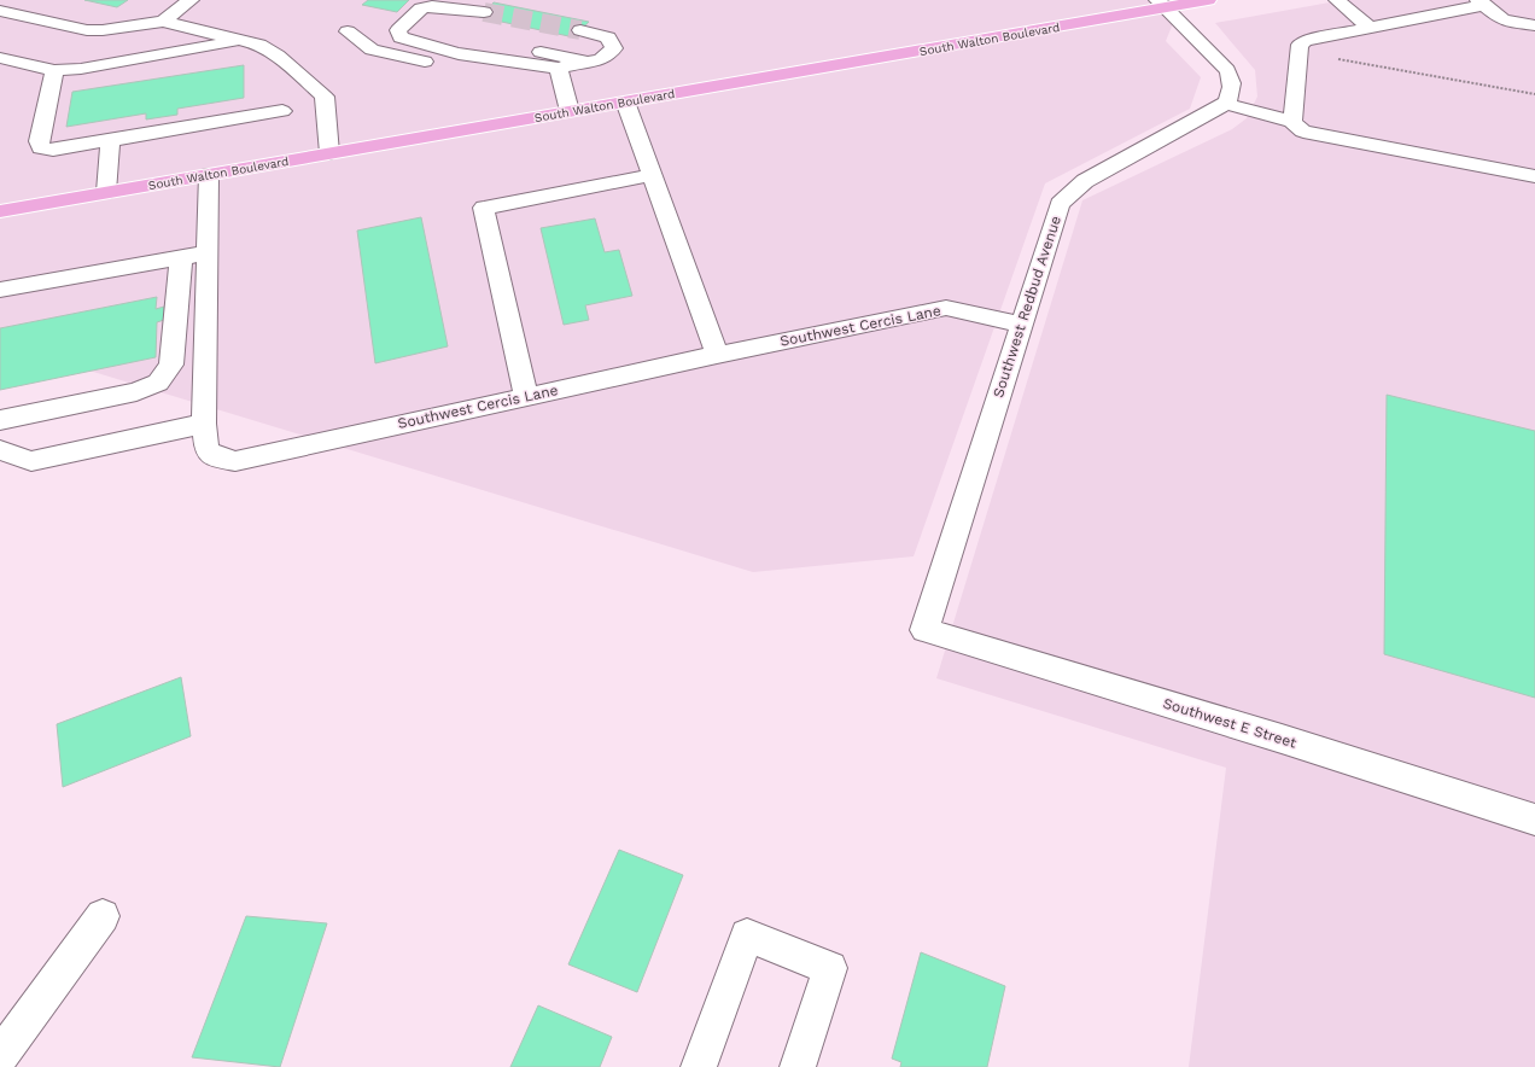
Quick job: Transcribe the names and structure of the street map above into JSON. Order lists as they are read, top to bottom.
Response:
{
  "streets": {
    "main road": ["South Walton Boulevard"],
    "street": ["Southwest Redbud Avenue", "Southwest Cercis Lane", "Southwest E Street"]
  },
  "crossings": [
    ["South Walton Boulevard", "Southwest Cercis Lane"],
    ["Southwest Redbud Avenue", "Southwest Cercis Lane"],
    ["Southwest Redbud Avenue", "Southwest E Street"]
  ]
}
